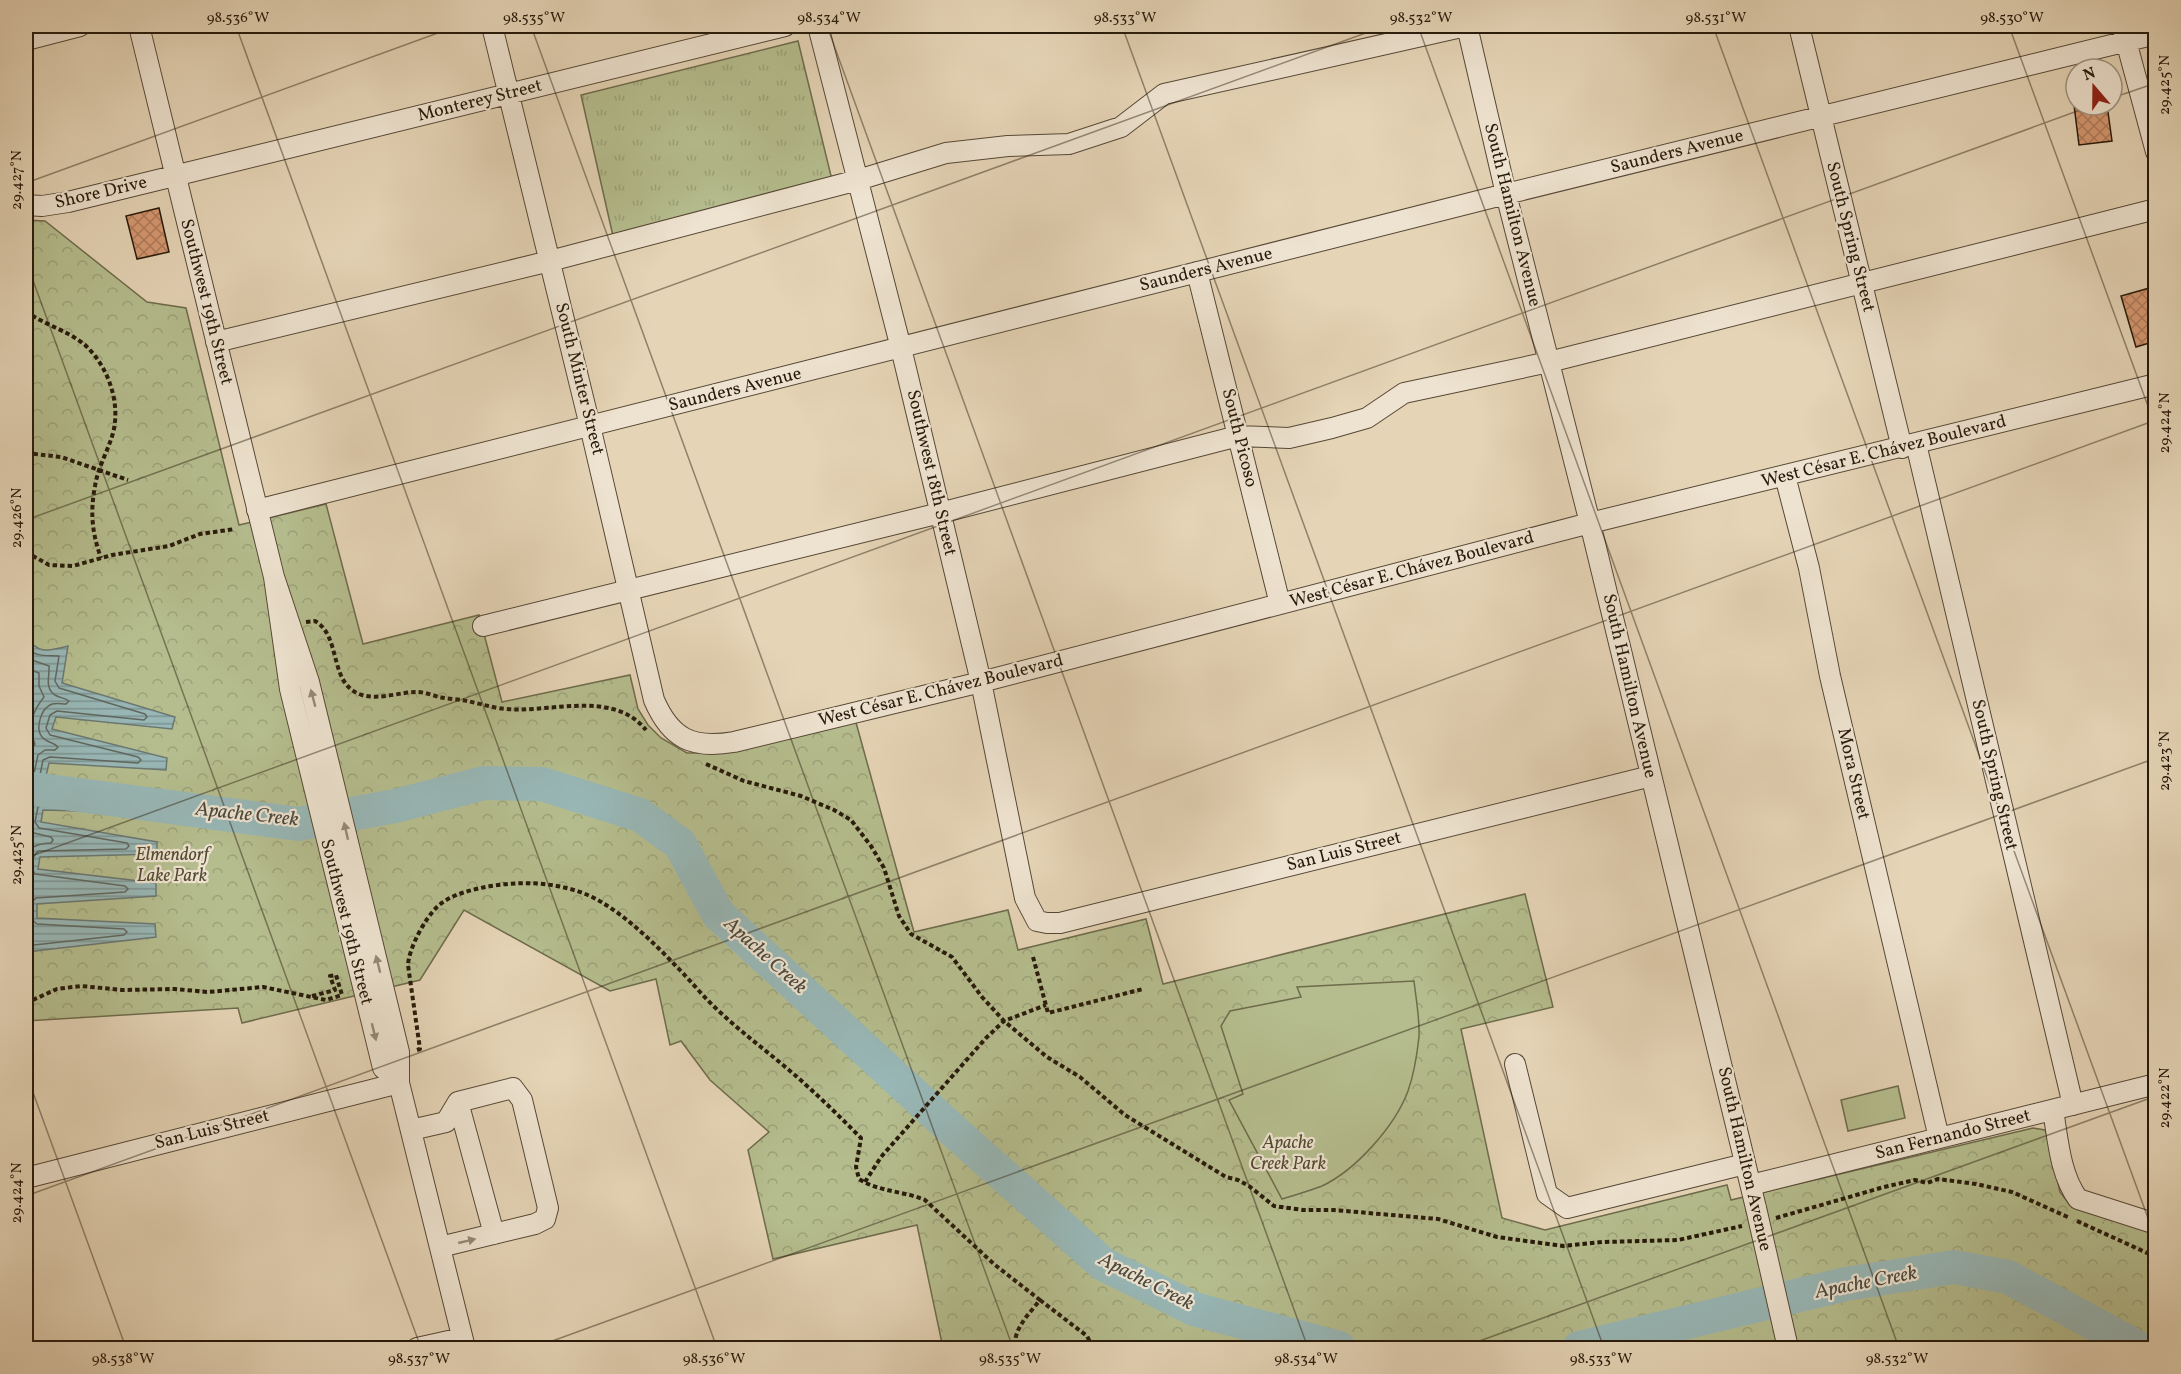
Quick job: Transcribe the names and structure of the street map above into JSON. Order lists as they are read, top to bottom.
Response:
{
  "streets": {
    "street": [
      "Monterey Street",
      "Saunders Avenue",
      "Shore Drive",
      "South Hamilton Avenue",
      "South Spring Street",
      "Southwest 19th Street",
      "South Minter Street",
      "South Picoso",
      "West César E. Chávez Boulevard",
      "Southwest 18th Street",
      "Mora Street",
      "San Luis Street",
      "San Fernando Street"
    ]
  },
  "crossings": [
    ["Monterey Street", "Shore Drive"],
    ["Monterey Street", "Southwest 19th Street"],
    ["Monterey Street", "South Minter Street"],
    ["Saunders Avenue", "South Hamilton Avenue"],
    ["Saunders Avenue", "South Spring Street"],
    ["Saunders Avenue", "Southwest 19th Street"],
    ["Saunders Avenue", "South Minter Street"],
    ["Saunders Avenue", "South Picoso"],
    ["Saunders Avenue", "Southwest 18th Street"],
    ["Shore Drive", "Southwest 19th Street"],
    ["South Hamilton Avenue", "West César E. Chávez Boulevard"],
    ["South Hamilton Avenue", "San Luis Street"],
    ["South Hamilton Avenue", "San Fernando Street"],
    ["South Spring Street", "West César E. Chávez Boulevard"],
    ["South Spring Street", "San Fernando Street"],
    ["Southwest 19th Street", "San Luis Street"],
    ["South Minter Street", "West César E. Chávez Boulevard"],
    ["South Picoso", "West César E. Chávez Boulevard"],
    ["West César E. Chávez Boulevard", "Southwest 18th Street"],
    ["West César E. Chávez Boulevard", "Mora Street"],
    ["Southwest 18th Street", "San Luis Street"],
    ["Mora Street", "San Fernando Street"]
  ],
  "water": ["Apache Creek"],
  "parks": ["Elmendorf Lake Park", "Apache Creek Park"],
  "north": "top",
  "coordinates": [
    "98.536°W",
    "98.535°W",
    "98.534°W",
    "98.533°W",
    "98.532°W",
    "98.531°W",
    "98.530°W",
    "29.425°N",
    "29.427°N",
    "29.424°N",
    "29.426°N",
    "29.423°N",
    "29.422°N",
    "98.538°W",
    "98.537°W"
  ]
}
